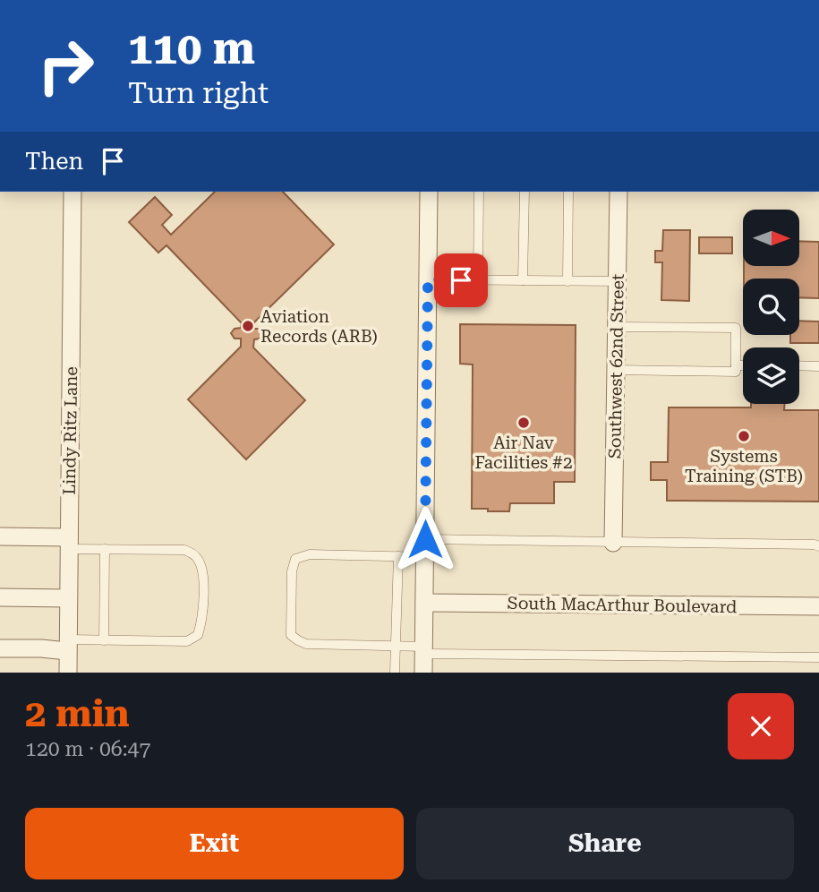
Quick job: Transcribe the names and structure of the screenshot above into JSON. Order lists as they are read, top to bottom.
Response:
{
  "streets": {
    "street": ["Southwest 62nd Street", "Lindy Ritz Lane", "South MacArthur Boulevard"]
  },
  "places": ["Aviation Records (ARB)", "Air Nav Facilities #2", "Systems Training (STB)"],
  "north": "right",
  "page": {
    "turn": ["110 m", "Turn right"],
    "then": "Then",
    "heading": ["2 min", "120 m · 06:47"],
    "buttons": ["Exit", "Share"]
  }
}
